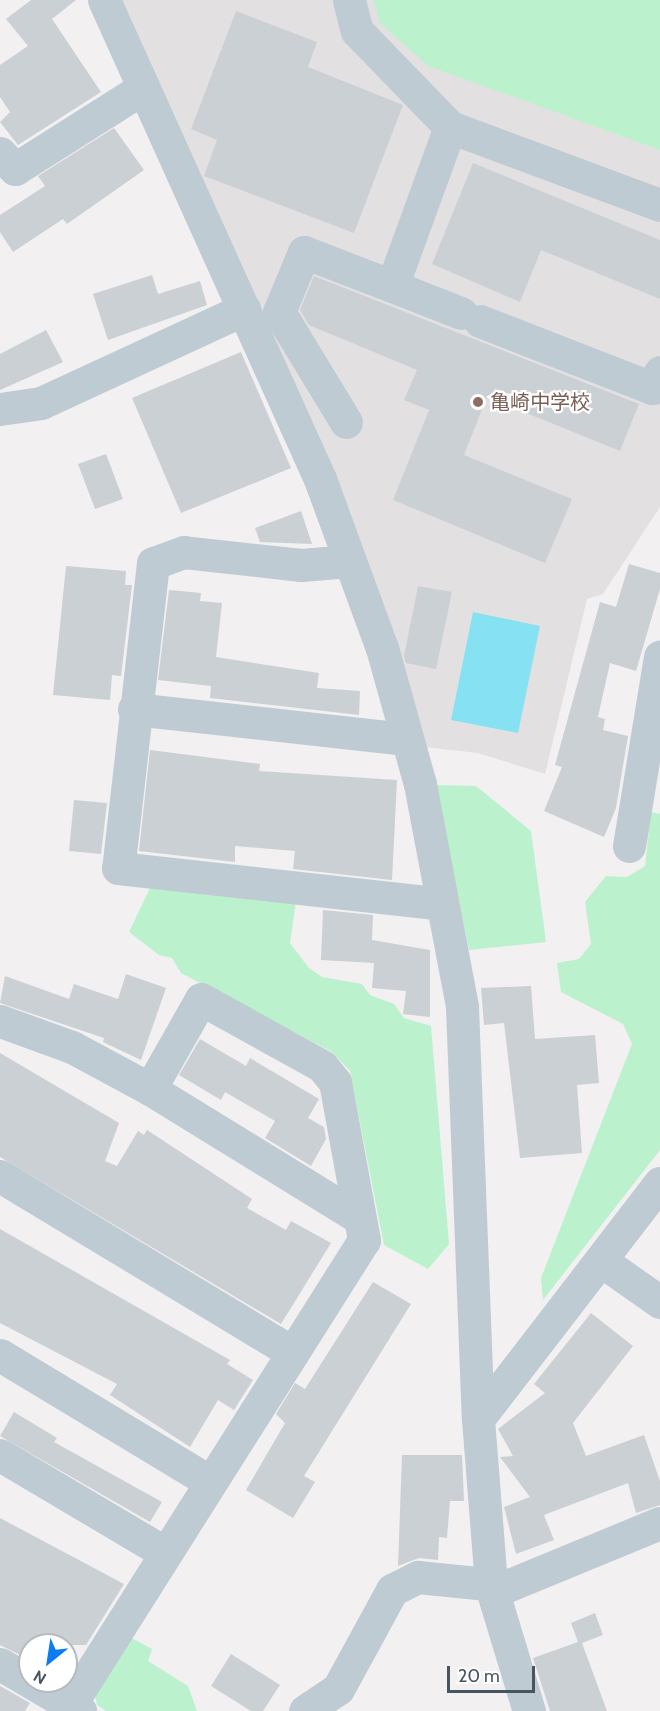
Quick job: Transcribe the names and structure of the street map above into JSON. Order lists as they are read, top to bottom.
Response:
{
  "places": ["亀崎中学校"],
  "scale_bar": "20 m",
  "north": "bottom left"
}
